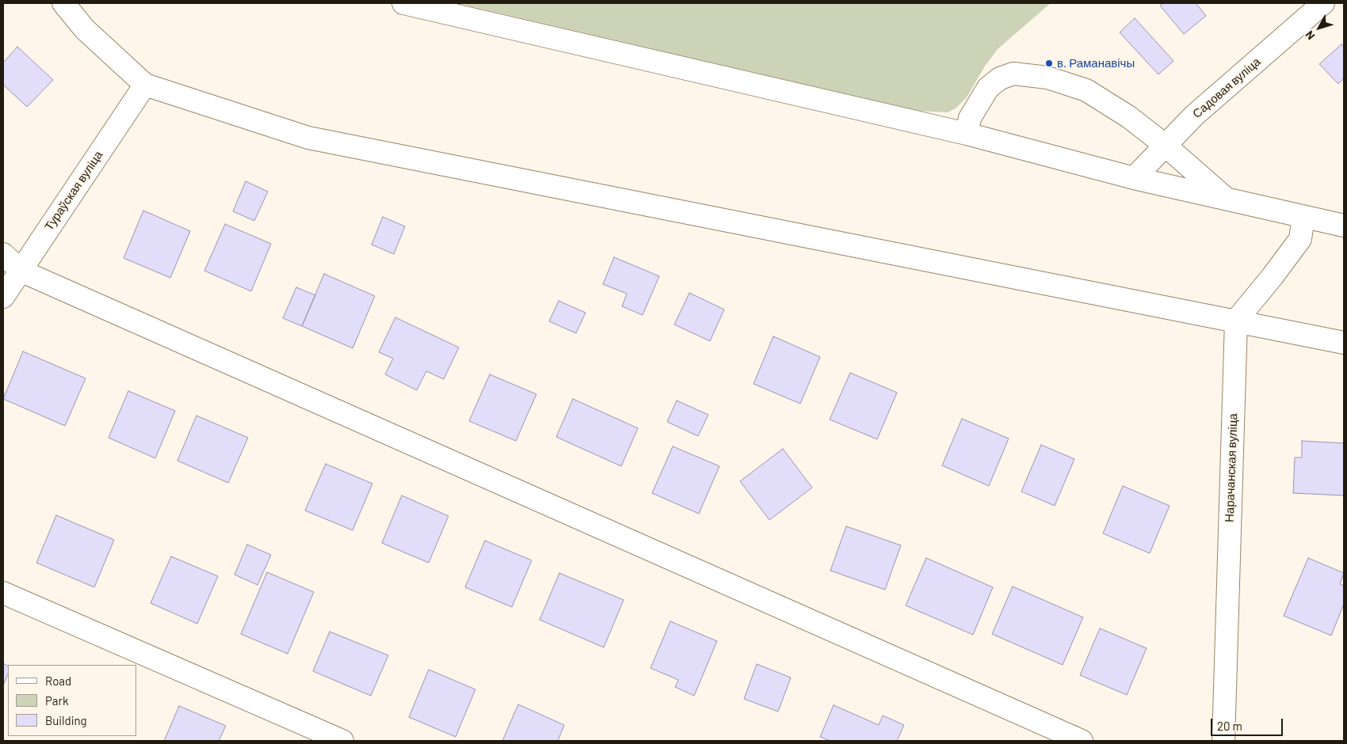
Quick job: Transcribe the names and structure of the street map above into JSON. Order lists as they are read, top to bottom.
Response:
{
  "streets": {
    "street": ["Садовая вуліца", "Тураўская вуліца", "Нарачанская вуліца"]
  },
  "places": ["в. Раманавічы"],
  "legend": ["Road", "Park", "Building"],
  "scale_bar": "20 m",
  "north": "bottom left"
}
